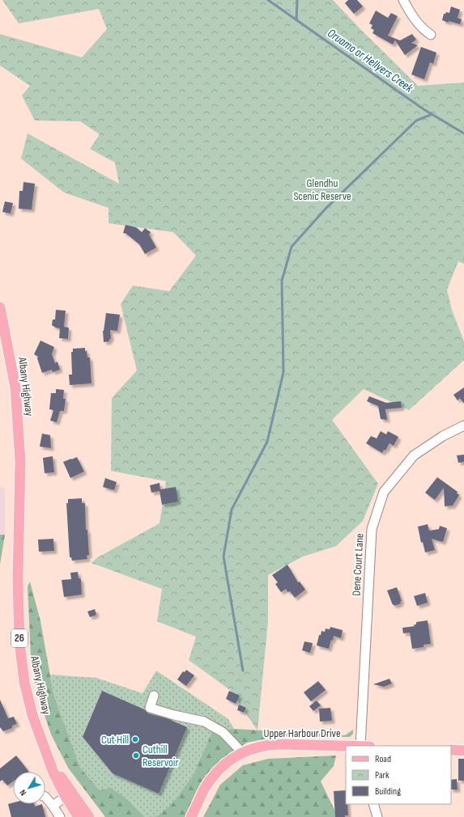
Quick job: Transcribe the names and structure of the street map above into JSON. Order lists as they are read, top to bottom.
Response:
{
  "streets": {
    "main road": ["Albany Highway", "26", "Upper Harbour Drive"],
    "street": ["Dene Court Lane"]
  },
  "water": ["Oruamo or Hellyers Creek"],
  "parks": ["Glendhu Scenic Reserve"],
  "places": ["Cut Hill", "Cuthill Reservoir"],
  "legend": ["Road", "Park", "Building"],
  "north": "bottom left"
}
